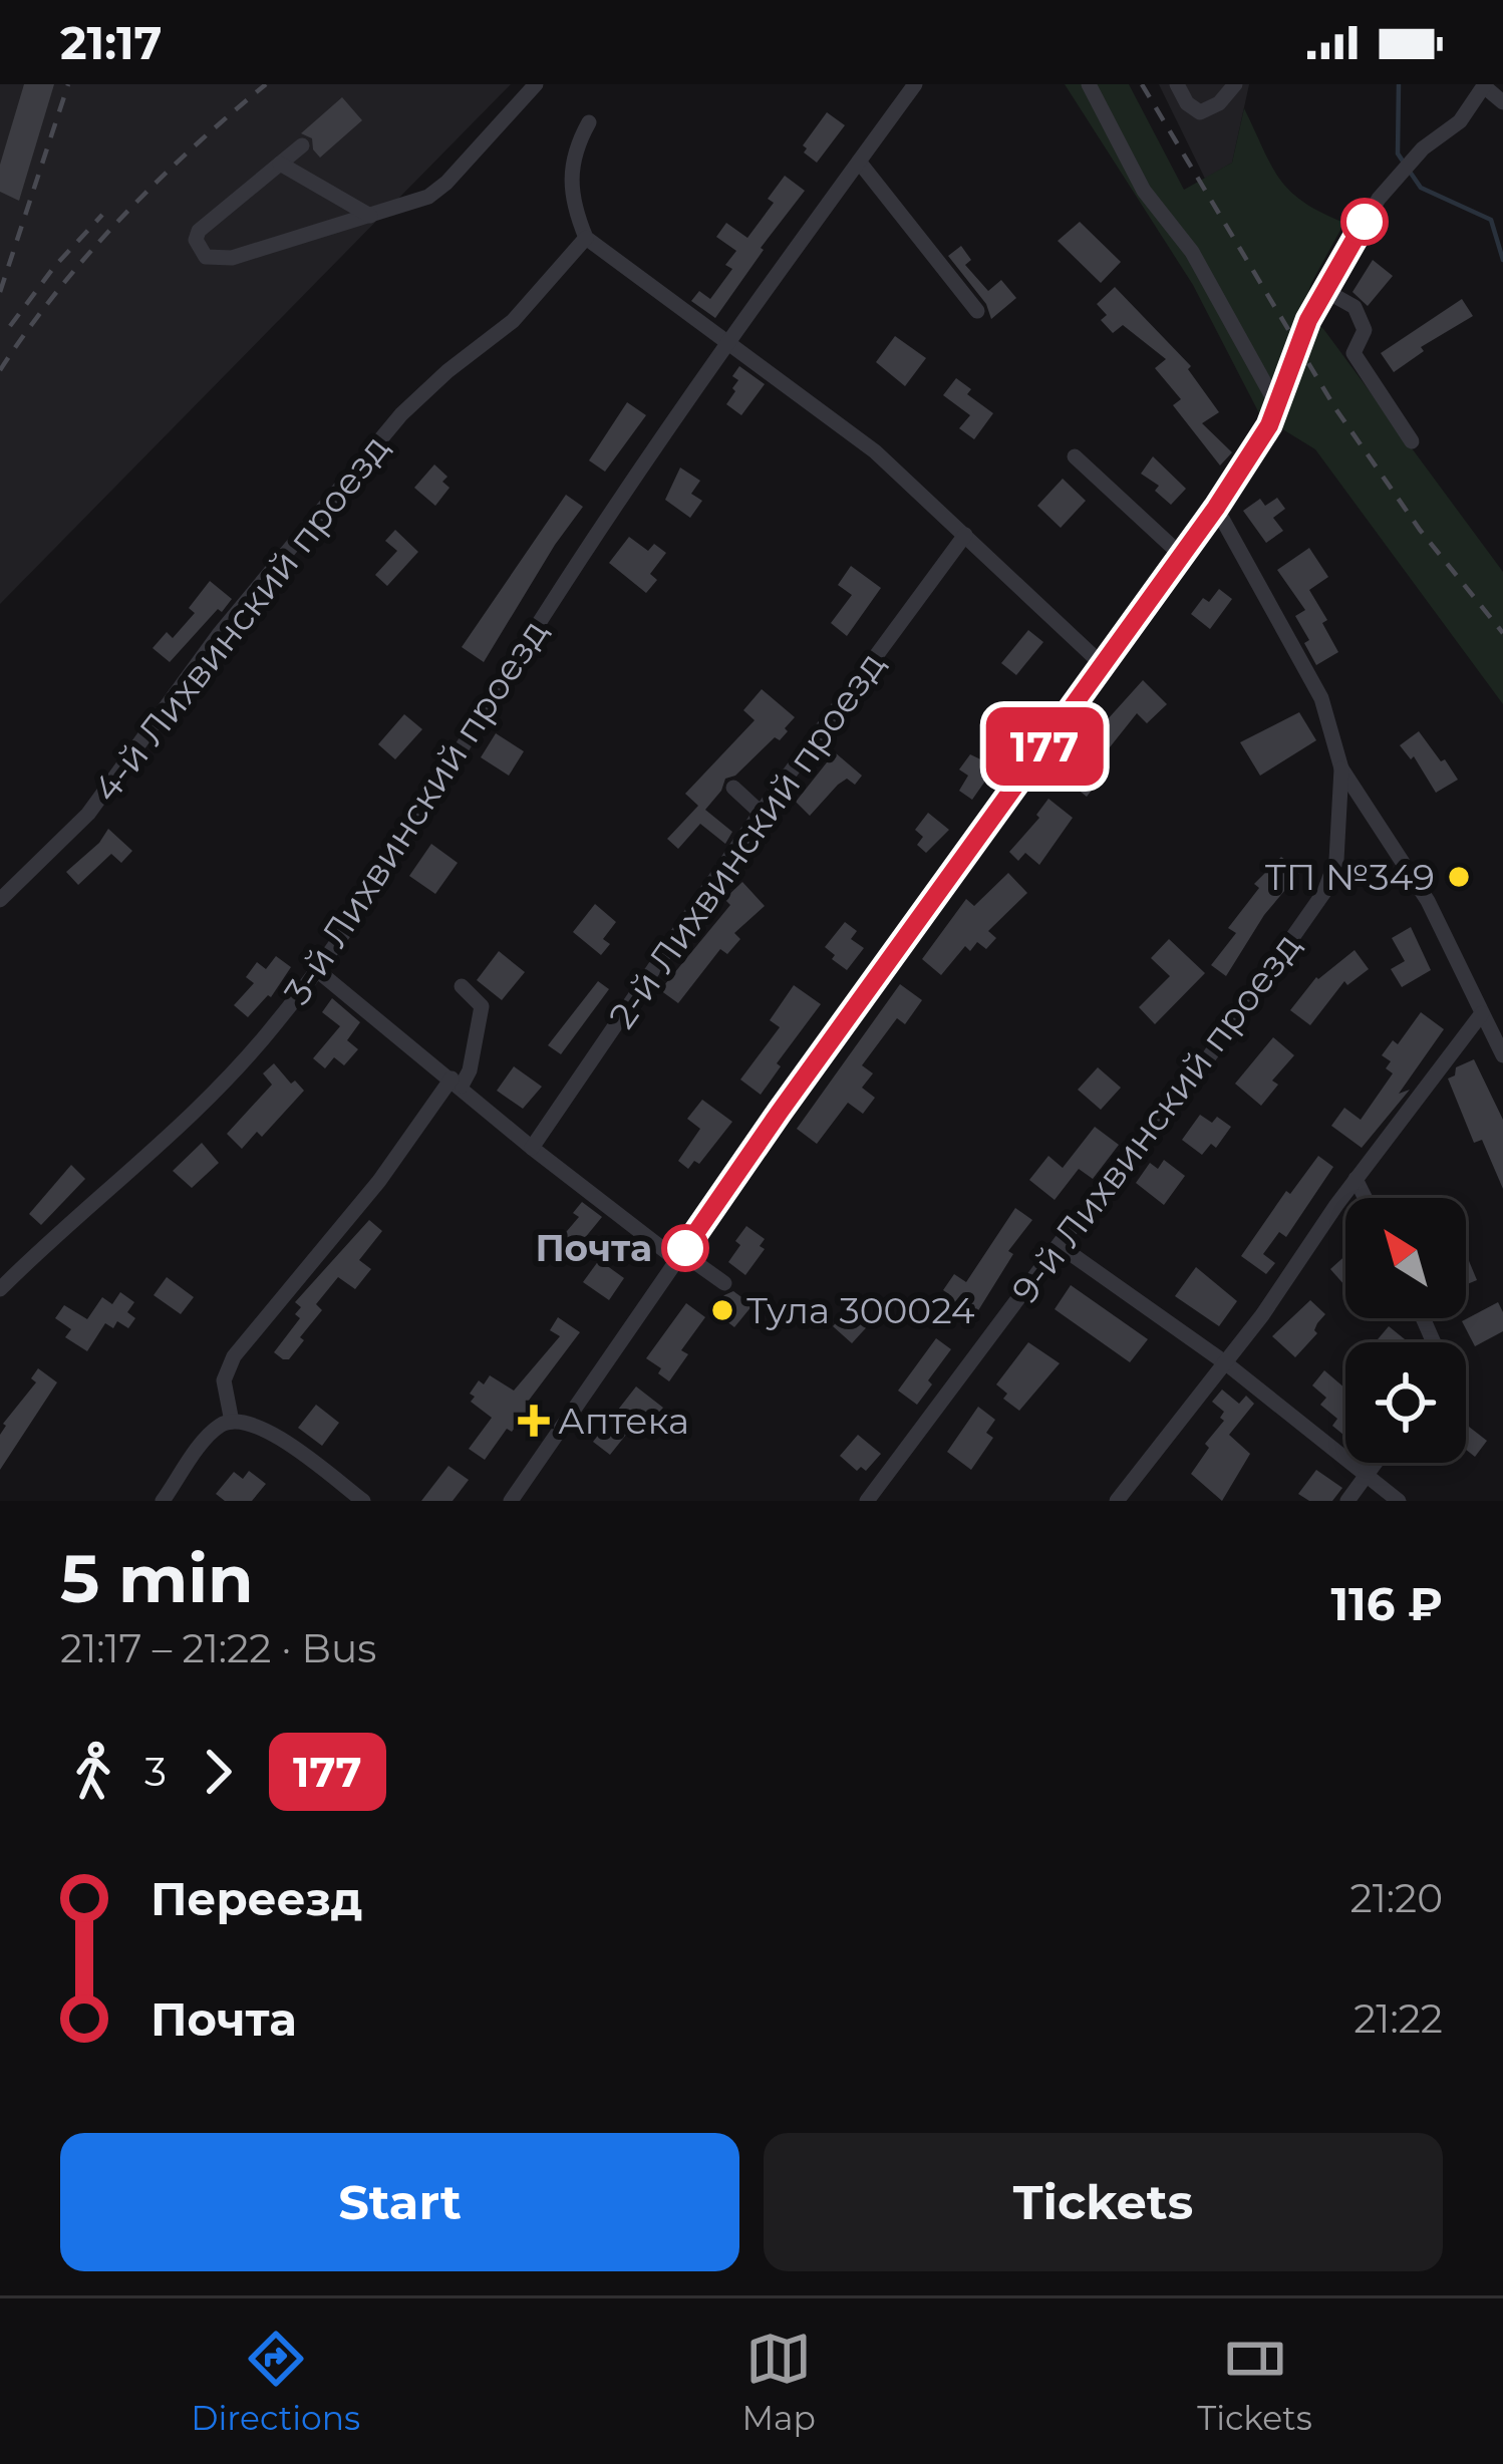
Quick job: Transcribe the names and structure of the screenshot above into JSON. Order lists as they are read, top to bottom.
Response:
{
  "streets": {
    "street": [
      "4-й Лихвинский проезд",
      "3-й Лихвинский проезд",
      "2-й Лихвинский проезд",
      "9-й Лихвинский проезд"
    ]
  },
  "places": {
    "other": ["ТП №349", "Почта", "Тула 300024"],
    "health": ["Аптека"]
  },
  "lines": ["bus line 177"],
  "north": "top left",
  "page": {
    "status": "21:17",
    "on_map": "177",
    "heading": ["5 min", "21:17 – 21:22 · Bus", "116 ₽"],
    "legs": ["3", "177"],
    "list": [
      {
        "name": "Переезд",
        "value": "21:20"
      },
      {
        "name": "Почта",
        "value": "21:22"
      }
    ],
    "buttons": ["Start", "Tickets"],
    "tabs": ["Directions", "Map", "Tickets"]
  }
}
